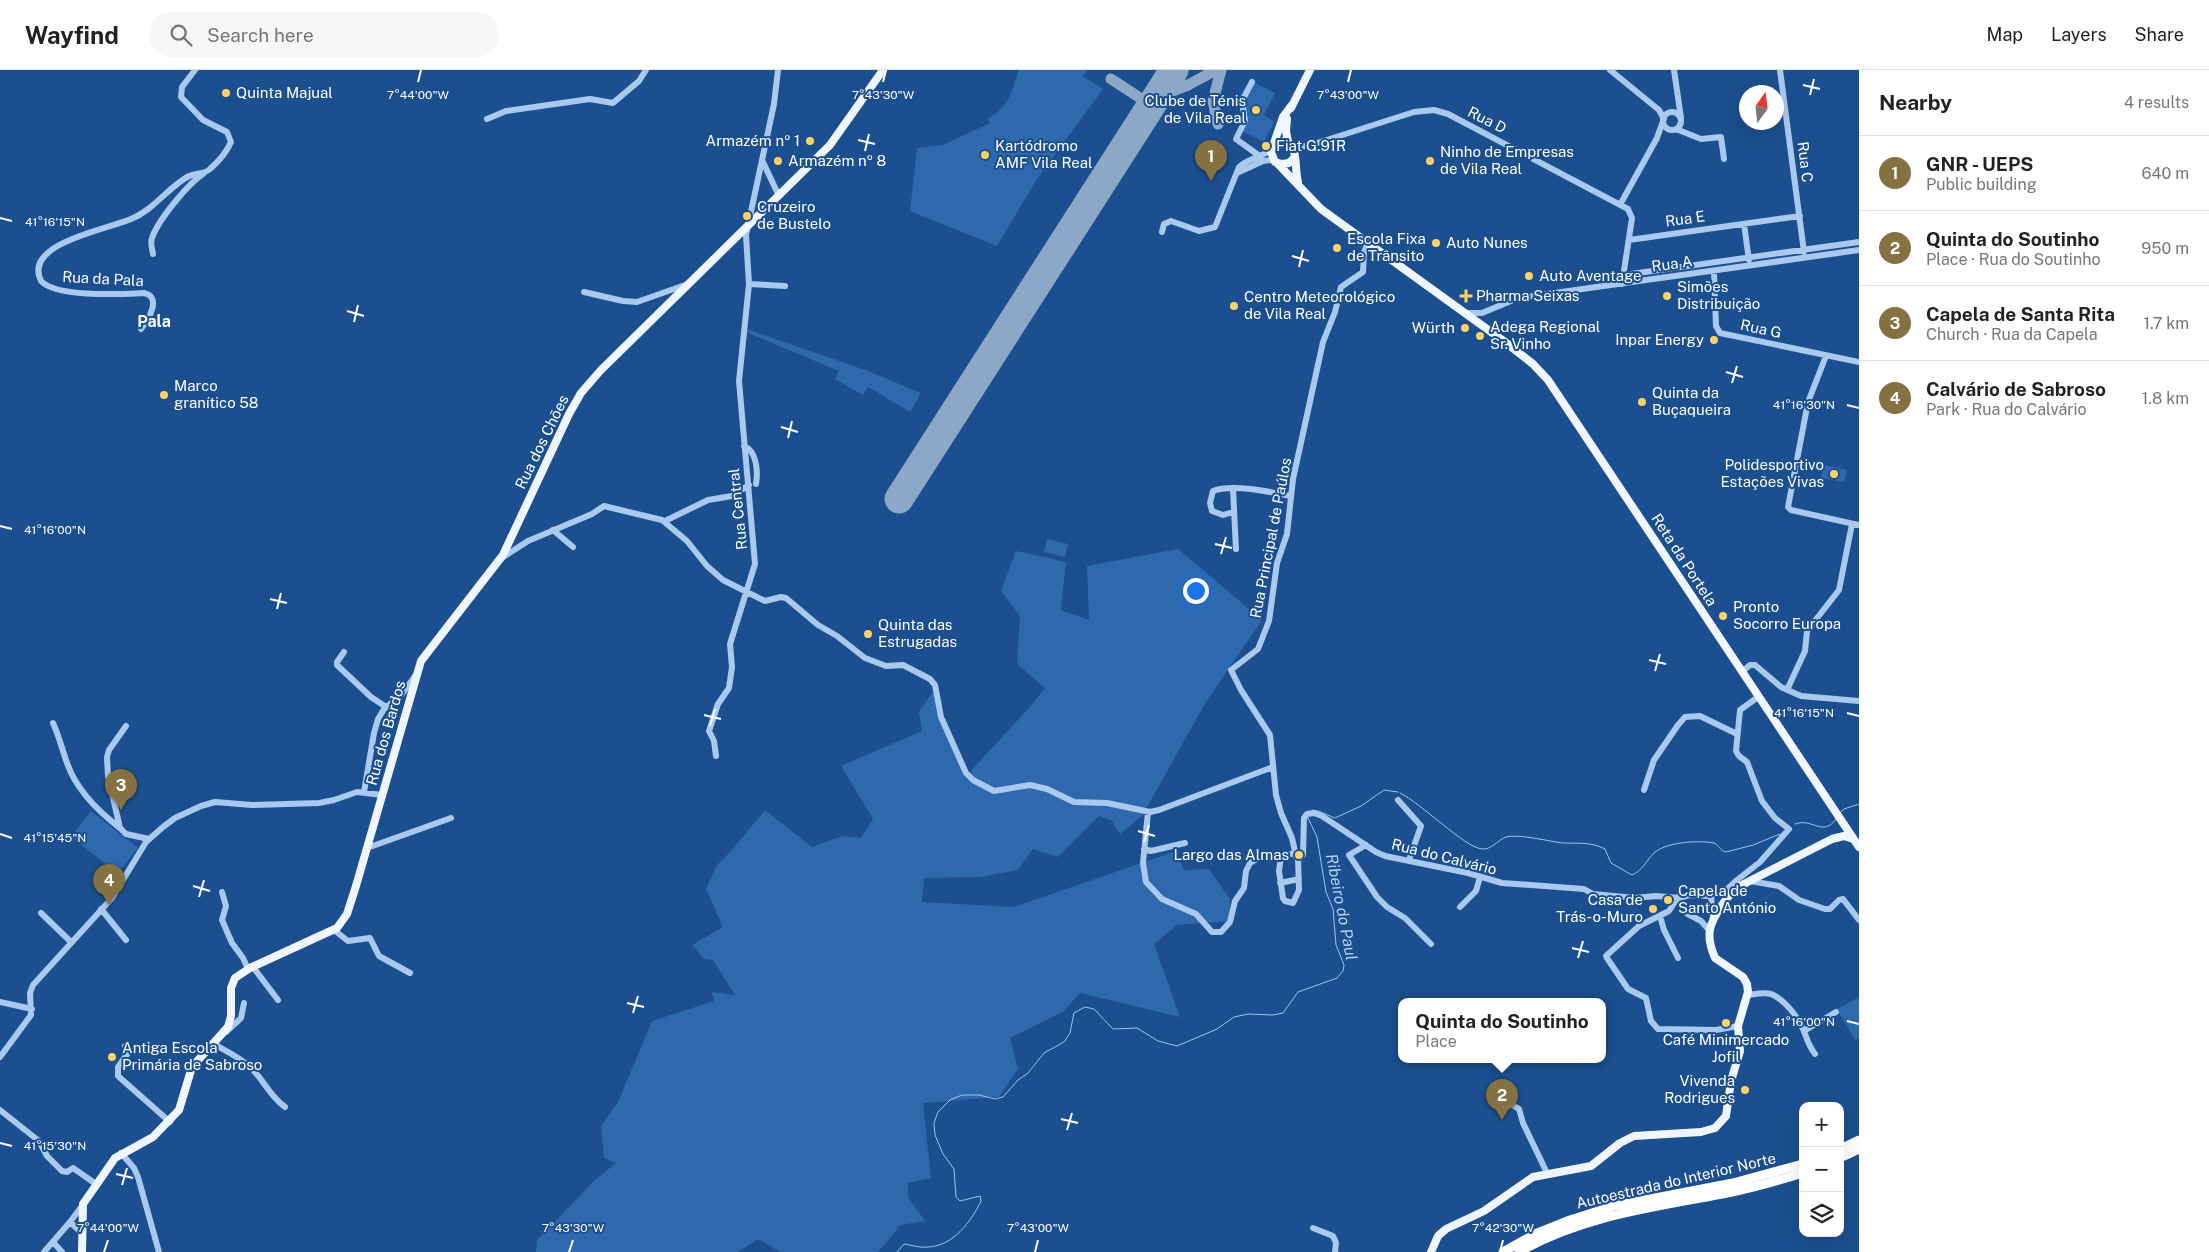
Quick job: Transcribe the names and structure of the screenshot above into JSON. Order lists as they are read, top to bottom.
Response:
{
  "streets": {
    "highway": ["Autoestrada do Interior Norte"],
    "main road": ["Rua dos Chões", "Reta da Portela", "Rua dos Bardos"],
    "street": [
      "Rua D",
      "Rua C",
      "Rua E",
      "Rua A",
      "Rua da Pala",
      "Rua G",
      "Rua Central",
      "Rua Principal de Paúlos",
      "Rua do Calvário"
    ]
  },
  "crossings": [
    ["Rua C", "Rua E"],
    ["Rua C", "Rua A"],
    ["Rua A", "Rua G"],
    ["Rua dos Chões", "Rua Central"],
    ["Rua dos Chões", "Rua dos Bardos"],
    ["Rua Principal de Paúlos", "Reta da Portela"],
    ["Rua Principal de Paúlos", "Rua do Calvário"]
  ],
  "districts": ["Pala"],
  "water": ["Ribeiro do Paul"],
  "places": {
    "other": [
      "Quinta Majual",
      "Clube de Ténis de Vila Real",
      "Armazém nº 1",
      "Fiat G.91R",
      "Kartódromo AMF Vila Real",
      "Armazém nº 8",
      "Ninho de Empresas de Vila Real",
      "Cruzeiro de Bustelo",
      "Auto Nunes",
      "Escola Fixa de Trânsito",
      "Auto Aventage",
      "Simões Distribuição",
      "Centro Meteorológico de Vila Real",
      "Würth",
      "Adega Regional Sr. Vinho",
      "Inpar Energy",
      "Marco granítico 58",
      "Quinta da Buçaqueira",
      "Polidesportivo Estações Vivas",
      "Pronto Socorro Europa",
      "Quinta das Estrugadas",
      "Largo das Almas",
      "Capela de Santo António",
      "Casa de Trás-o-Muro",
      "Café Minimercado Jofil",
      "Antiga Escola Primária de Sabroso",
      "Vivenda Rodrigues"
    ],
    "health": ["Pharma Seixas"]
  },
  "north": "top",
  "page": {
    "header": "Wayfind",
    "search": "Search here",
    "nav": ["Map", "Layers", "Share"],
    "heading": ["Nearby", "4 results"],
    "list": [
      {
        "mark": "1",
        "name": "GNR - UEPS",
        "note": "Public building",
        "value": "640 m"
      },
      {
        "mark": "2",
        "name": "Quinta do Soutinho",
        "note": "Place · Rua do Soutinho",
        "value": "950 m"
      },
      {
        "mark": "3",
        "name": "Capela de Santa Rita",
        "note": "Church · Rua da Capela",
        "value": "1.7 km"
      },
      {
        "mark": "4",
        "name": "Calvário de Sabroso",
        "note": "Park · Rua do Calvário",
        "value": "1.8 km"
      }
    ],
    "pins": [
      "1",
      "3",
      "4",
      "2"
    ],
    "popup": ["Quinta do Soutinho", "Place"],
    "map_buttons": ["+", "−"]
  },
  "coordinates": [
    "7°44'00\"W",
    "7°43'30\"W",
    "7°43'00\"W",
    "41°16'15\"N",
    "41°16'30\"N",
    "41°16'00\"N",
    "41°15'45\"N",
    "41°15'30\"N",
    "7°42'30\"W"
  ]
}
